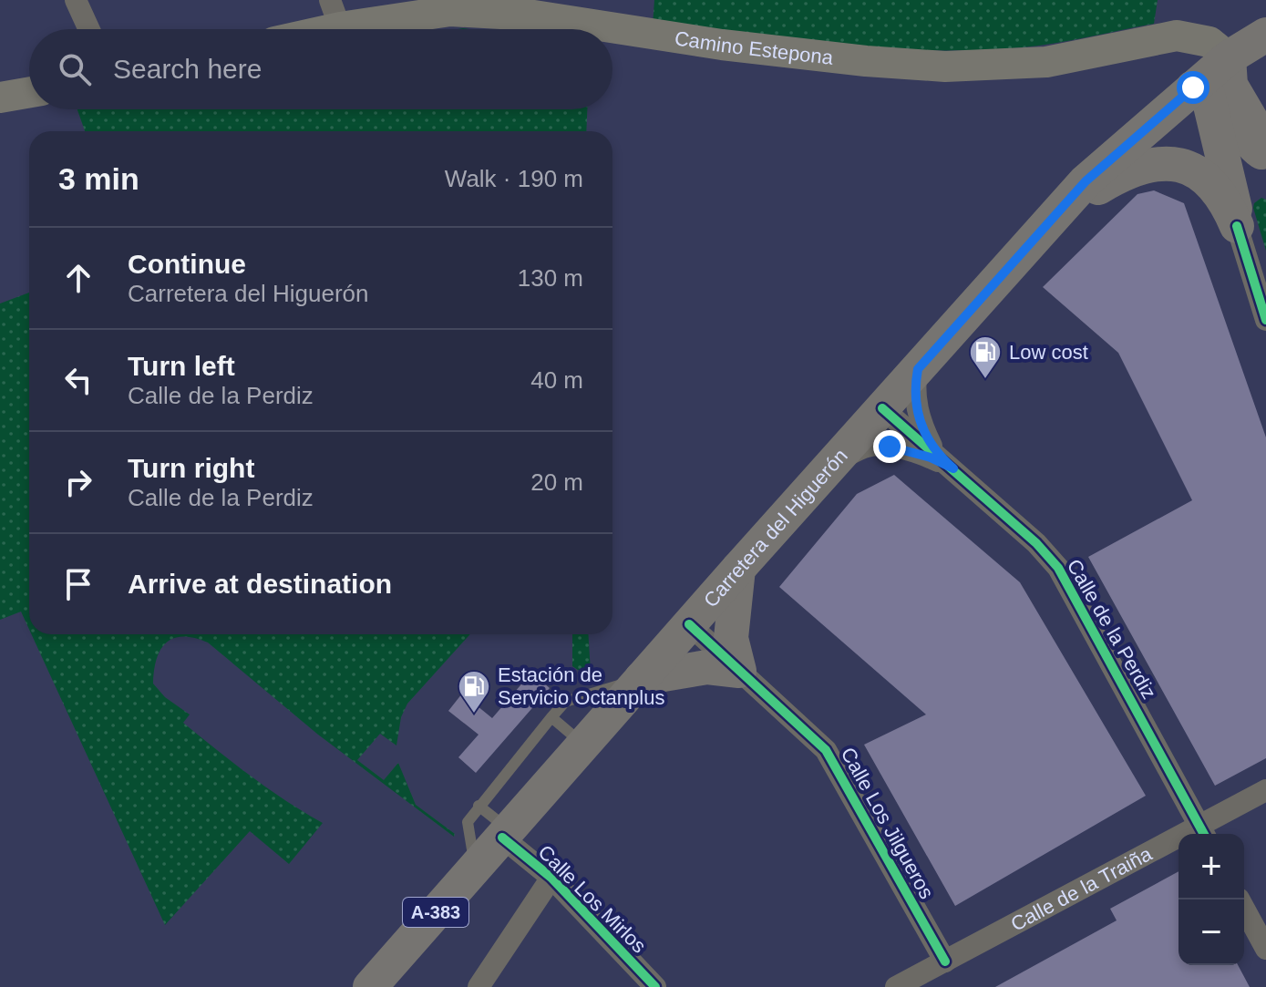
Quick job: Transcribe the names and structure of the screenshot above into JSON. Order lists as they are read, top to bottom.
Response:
{
  "streets": {
    "main road": ["Camino Estepona", "Carretera del Higuerón", "A-383"],
    "street": [
      "Calle de la Perdiz",
      "Calle Los Jilgueros",
      "Calle de la Traiña",
      "Calle Los Mirlos"
    ]
  },
  "crossings": [
    ["Camino Estepona", "Carretera del Higuerón"],
    ["Carretera del Higuerón", "Calle de la Perdiz"],
    ["Carretera del Higuerón", "Calle Los Jilgueros"],
    ["Carretera del Higuerón", "Calle Los Mirlos"],
    ["Calle de la Perdiz", "Calle de la Traiña"],
    ["Calle Los Jilgueros", "Calle de la Traiña"]
  ],
  "places": {
    "fuel station": ["Low cost", "Estación de Servicio Octanplus"]
  },
  "page": {
    "search": "Search here",
    "heading": ["3 min", "Walk · 190 m"],
    "list": [
      ["Continue", "Carretera del Higuerón", "130 m"],
      ["Turn left", "Calle de la Perdiz", "40 m"],
      ["Turn right", "Calle de la Perdiz", "20 m"],
      "Arrive at destination"
    ],
    "map_buttons": ["+", "−"]
  }
}
